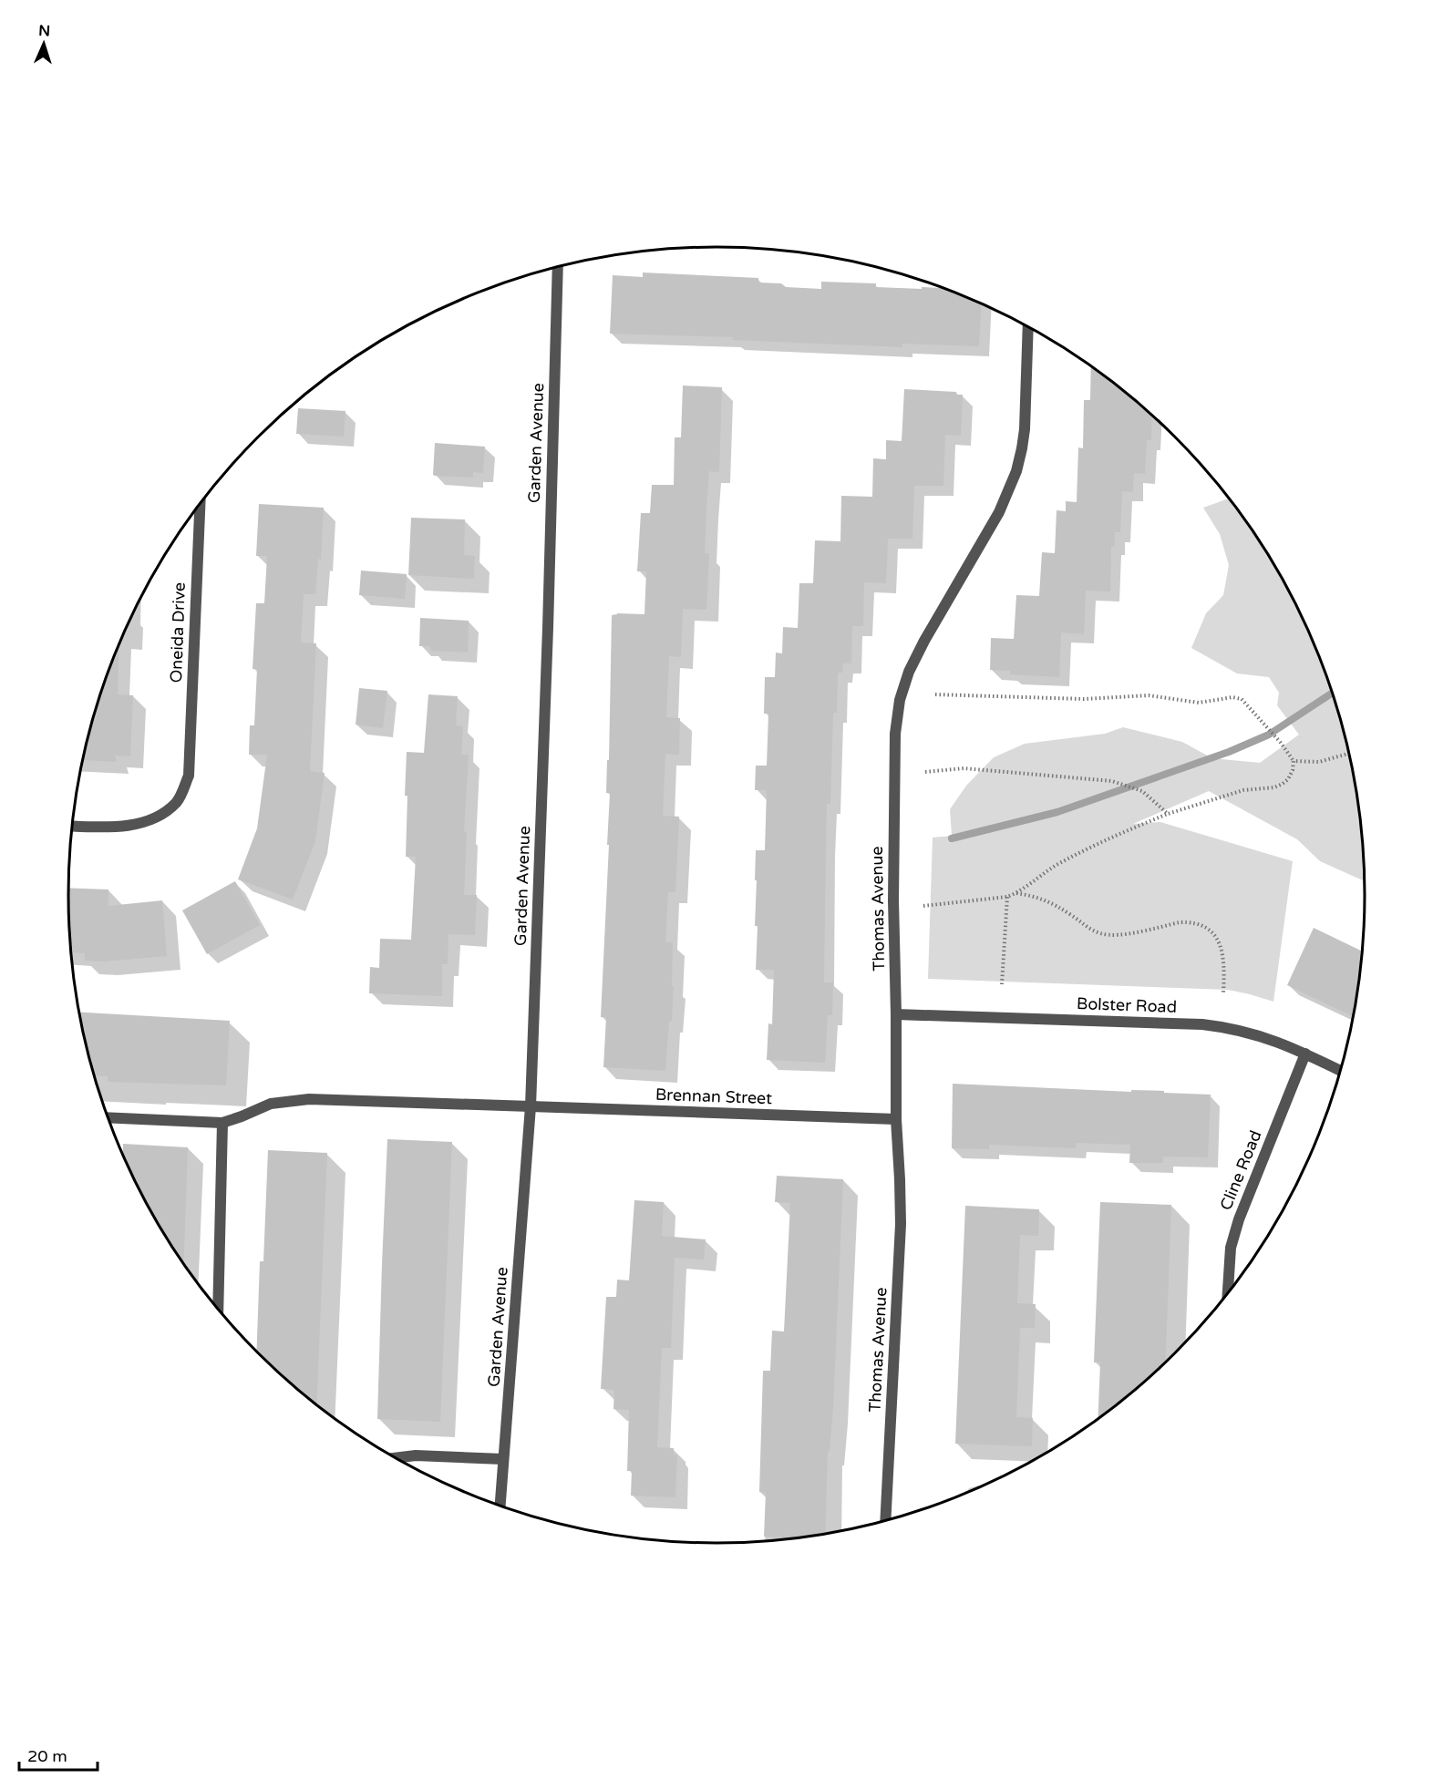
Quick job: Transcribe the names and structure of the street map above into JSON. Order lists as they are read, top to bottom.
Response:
{
  "streets": {
    "street": [
      "Garden Avenue",
      "Oneida Drive",
      "Thomas Avenue",
      "Bolster Road",
      "Brennan Street",
      "Cline Road"
    ]
  },
  "crossings": [
    ["Garden Avenue", "Brennan Street"],
    ["Thomas Avenue", "Bolster Road"],
    ["Thomas Avenue", "Brennan Street"],
    ["Bolster Road", "Cline Road"]
  ],
  "scale_bar": "20 m",
  "north": "top"
}
